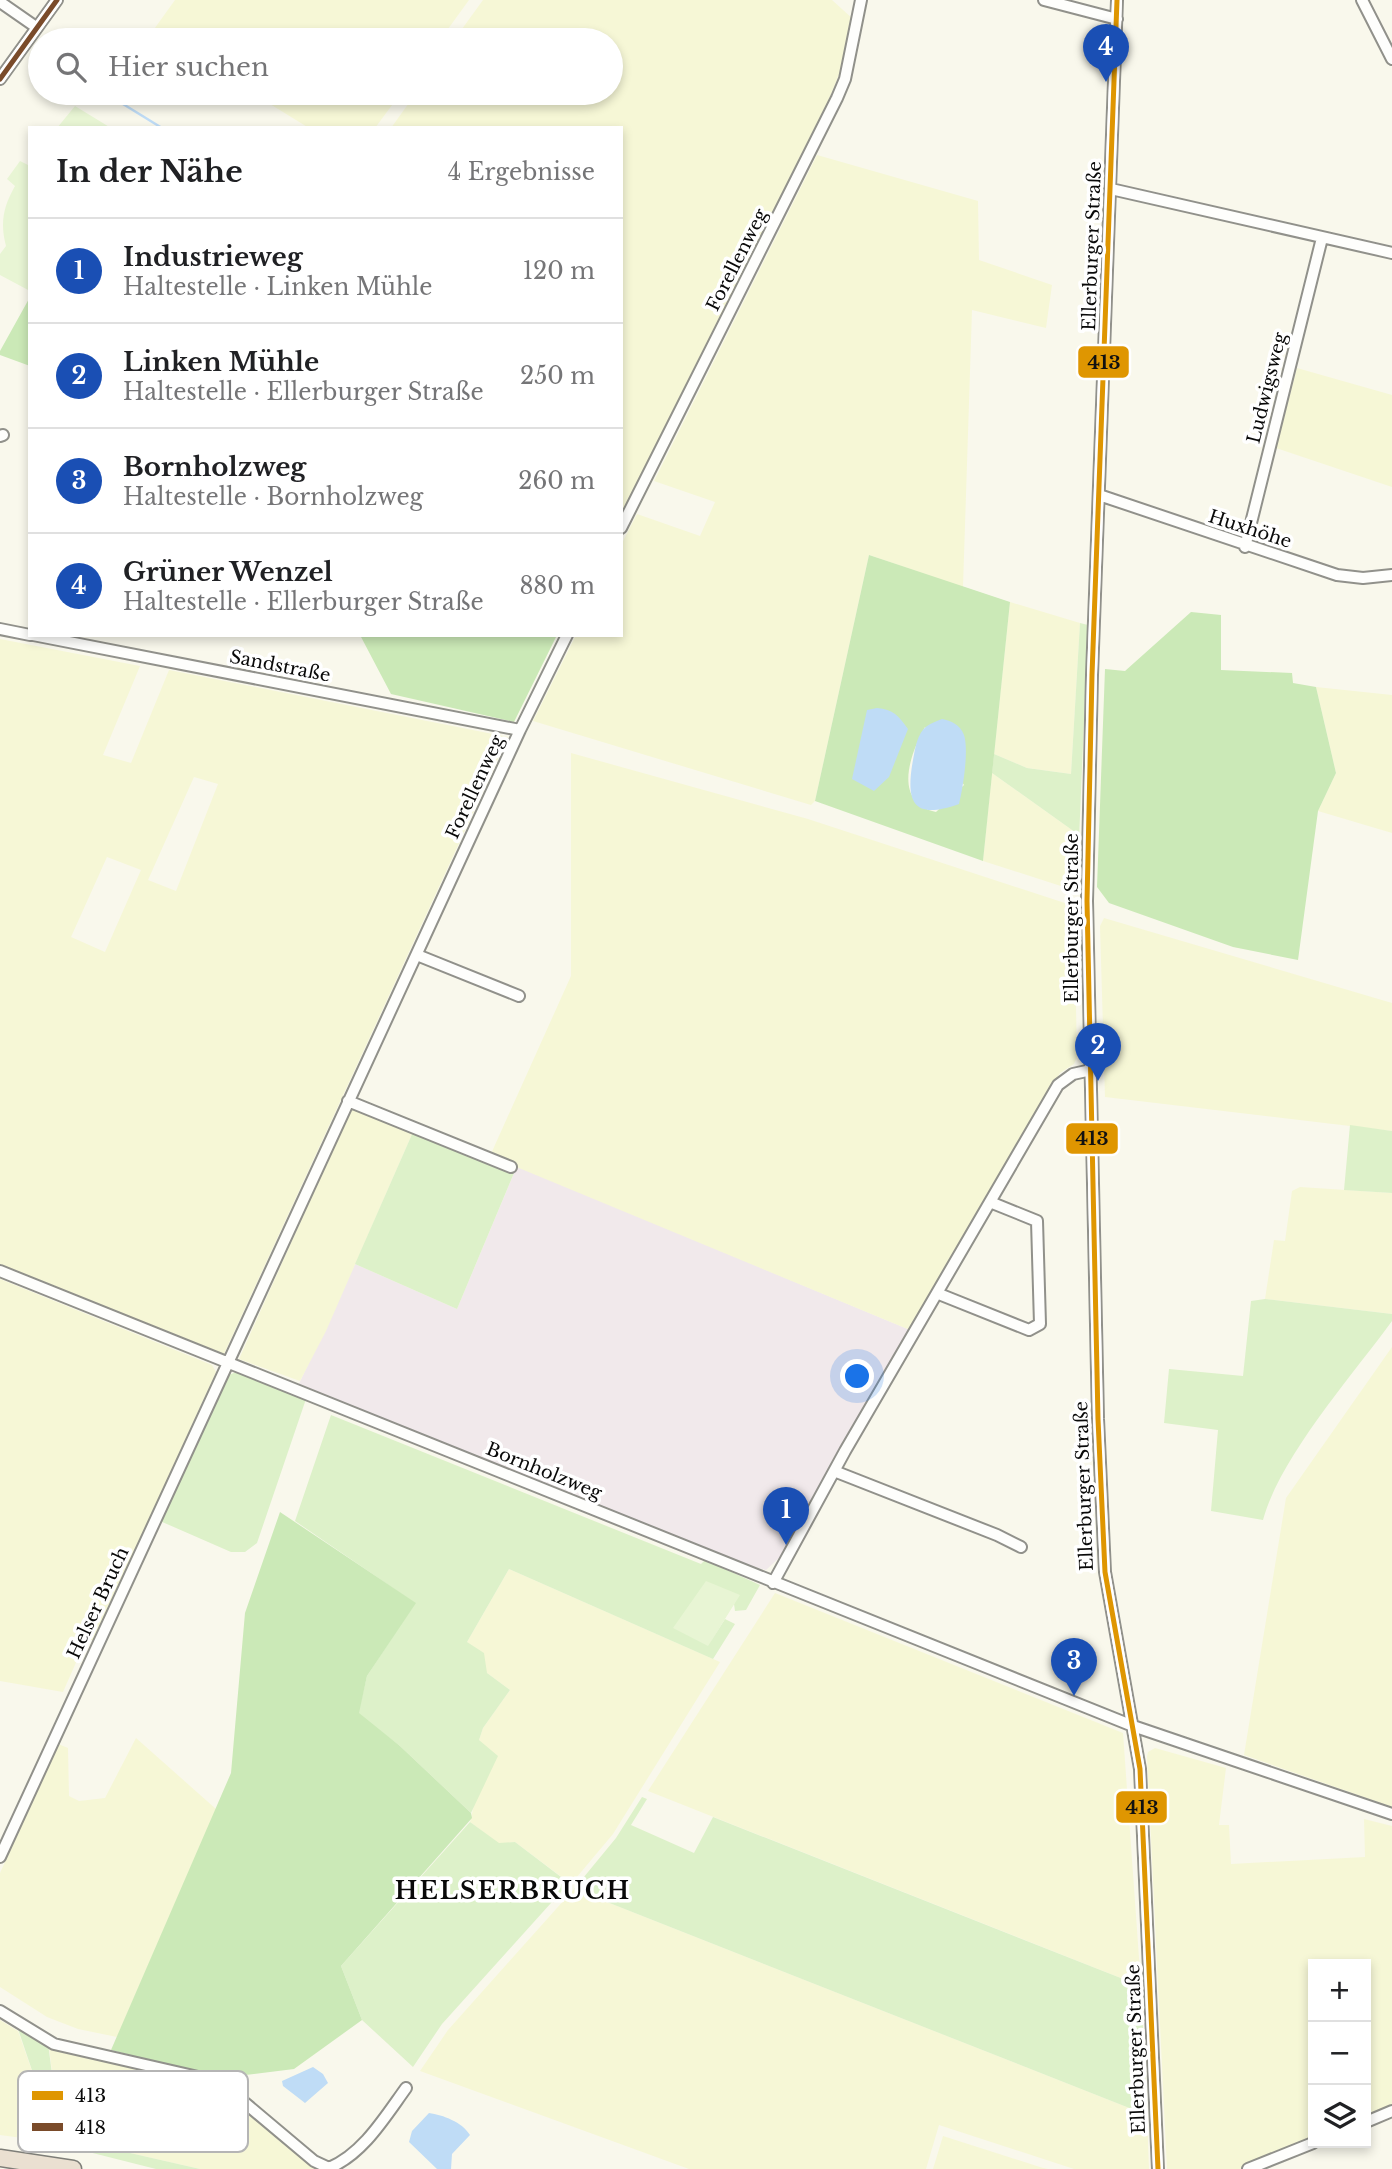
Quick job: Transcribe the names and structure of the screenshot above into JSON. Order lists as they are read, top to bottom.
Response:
{
  "streets": {
    "street": [
      "Ellerburger Straße",
      "Forellenweg",
      "Ludwigsweg",
      "Huxhöhe",
      "Sandstraße",
      "Bornholzweg",
      "Helser Bruch"
    ]
  },
  "crossings": [
    ["Ellerburger Straße", "Huxhöhe"],
    ["Ellerburger Straße", "Bornholzweg"],
    ["Forellenweg", "Sandstraße"],
    ["Forellenweg", "Bornholzweg"],
    ["Forellenweg", "Helser Bruch"],
    ["Ludwigsweg", "Huxhöhe"],
    ["Bornholzweg", "Helser Bruch"]
  ],
  "districts": ["HELSERBRUCH"],
  "lines": ["transit line 413", "transit line 418"],
  "legend": ["413", "418"],
  "page": {
    "pins": [
      "4",
      "2",
      "1",
      "3"
    ],
    "search": "Hier suchen",
    "heading": ["In der Nähe", "4 Ergebnisse"],
    "list": [
      {
        "mark": "1",
        "name": "Industrieweg",
        "note": "Haltestelle · Linken Mühle",
        "value": "120 m"
      },
      {
        "mark": "2",
        "name": "Linken Mühle",
        "note": "Haltestelle · Ellerburger Straße",
        "value": "250 m"
      },
      {
        "mark": "3",
        "name": "Bornholzweg",
        "note": "Haltestelle · Bornholzweg",
        "value": "260 m"
      },
      {
        "mark": "4",
        "name": "Grüner Wenzel",
        "note": "Haltestelle · Ellerburger Straße",
        "value": "880 m"
      }
    ],
    "map_buttons": ["+", "−"]
  }
}
